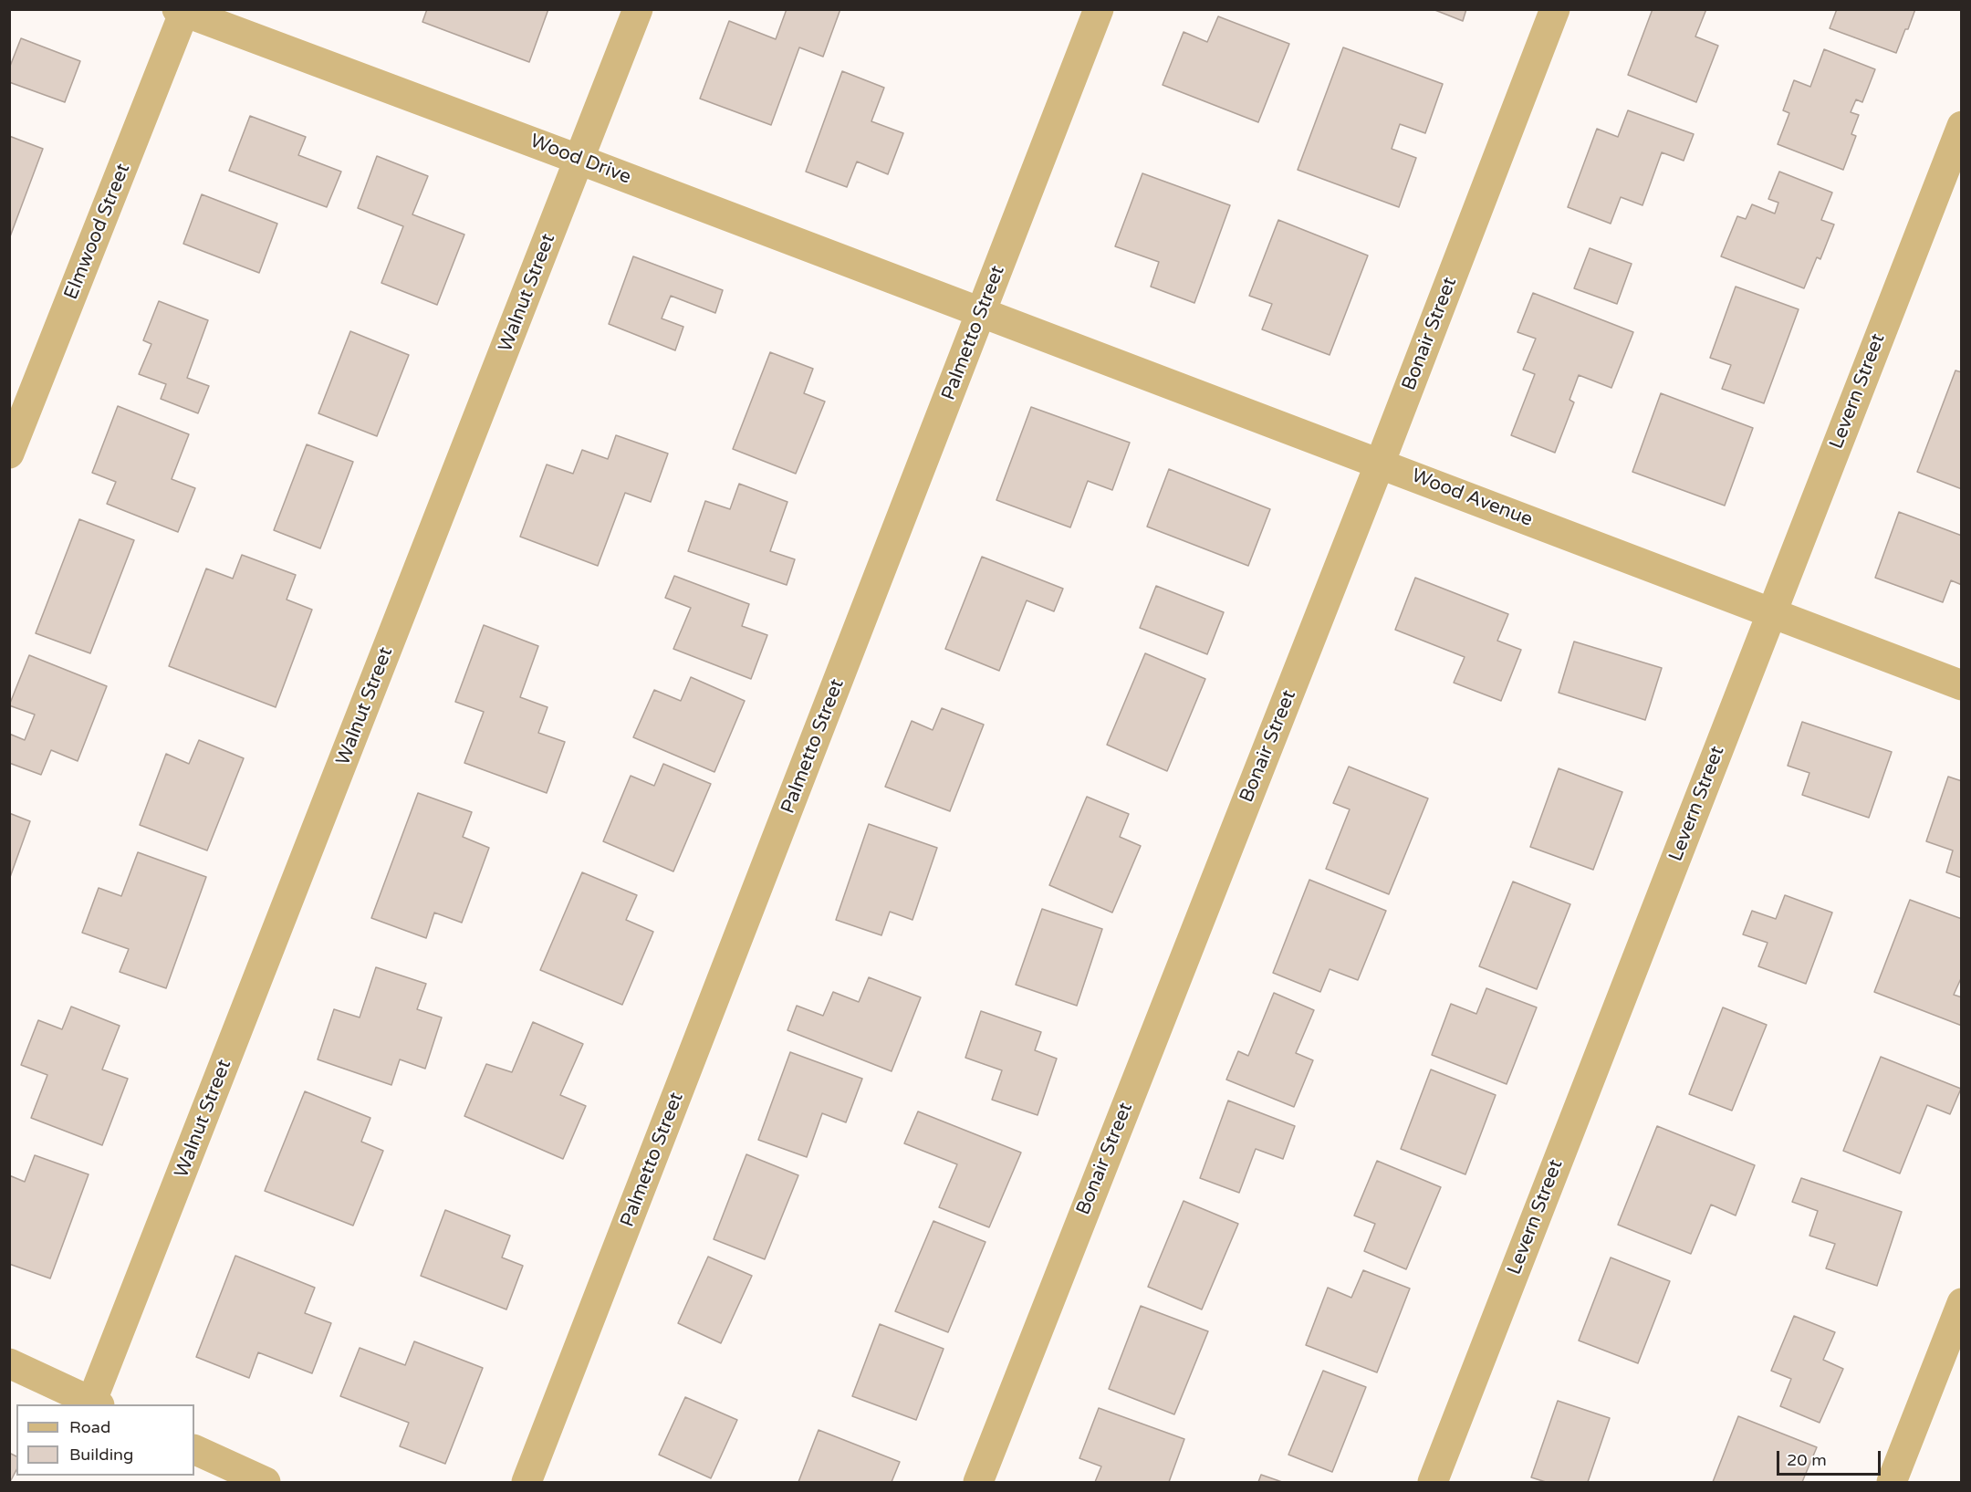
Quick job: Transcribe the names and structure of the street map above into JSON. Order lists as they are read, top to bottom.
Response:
{
  "streets": {
    "street": [
      "Wood Drive",
      "Elmwood Street",
      "Walnut Street",
      "Palmetto Street",
      "Bonair Street",
      "Levern Street",
      "Wood Avenue"
    ]
  },
  "crossings": [
    ["Wood Drive", "Elmwood Street"],
    ["Wood Drive", "Walnut Street"],
    ["Wood Drive", "Palmetto Street"],
    ["Wood Drive", "Wood Avenue"],
    ["Palmetto Street", "Wood Avenue"],
    ["Bonair Street", "Wood Avenue"],
    ["Levern Street", "Wood Avenue"]
  ],
  "legend": ["Road", "Building"],
  "scale_bar": "20 m"
}
